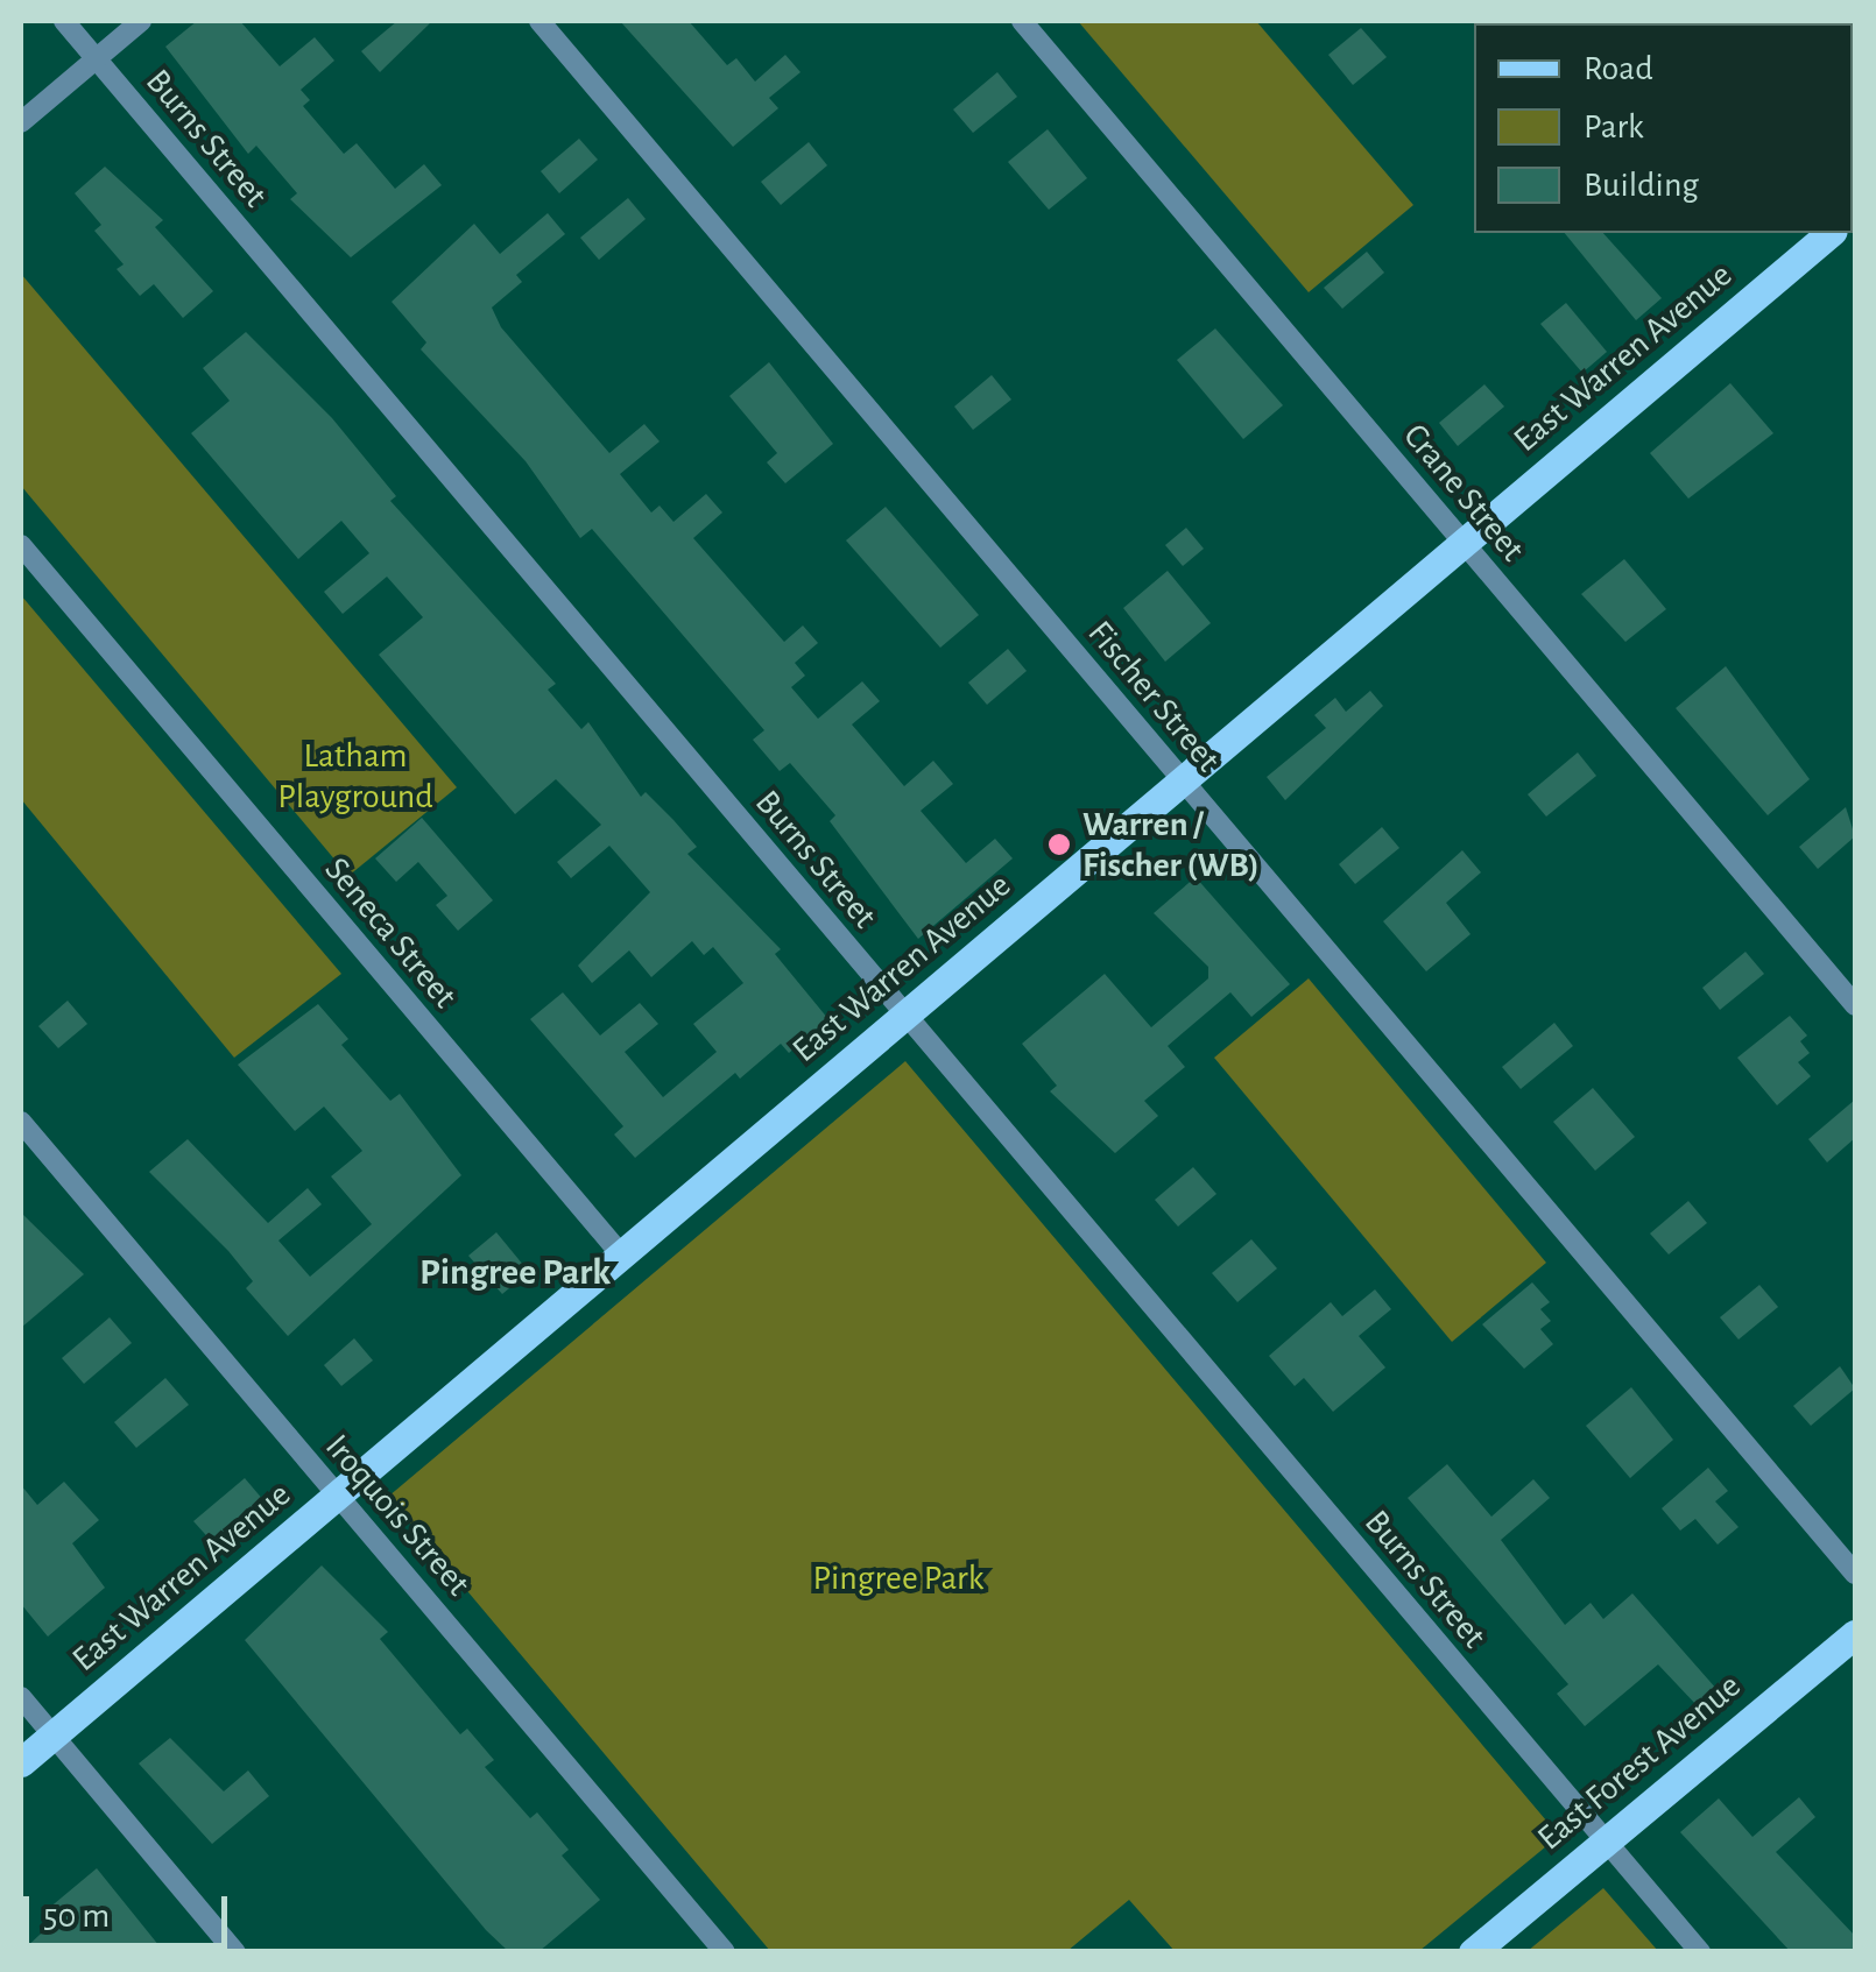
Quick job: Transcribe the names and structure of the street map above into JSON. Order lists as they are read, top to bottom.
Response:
{
  "streets": {
    "main road": ["East Warren Avenue", "East Forest Avenue"],
    "street": [
      "Burns Street",
      "Crane Street",
      "Fischer Street",
      "Seneca Street",
      "Iroquois Street"
    ]
  },
  "crossings": [
    ["Burns Street", "East Warren Avenue"],
    ["Burns Street", "East Forest Avenue"],
    ["East Warren Avenue", "Crane Street"],
    ["East Warren Avenue", "Fischer Street"],
    ["East Warren Avenue", "Seneca Street"],
    ["East Warren Avenue", "Iroquois Street"]
  ],
  "districts": ["Pingree Park"],
  "parks": ["Latham Playground", "Pingree Park"],
  "places": ["Warren / Fischer (WB)"],
  "legend": ["Road", "Park", "Building"],
  "scale_bar": "50 m"
}
